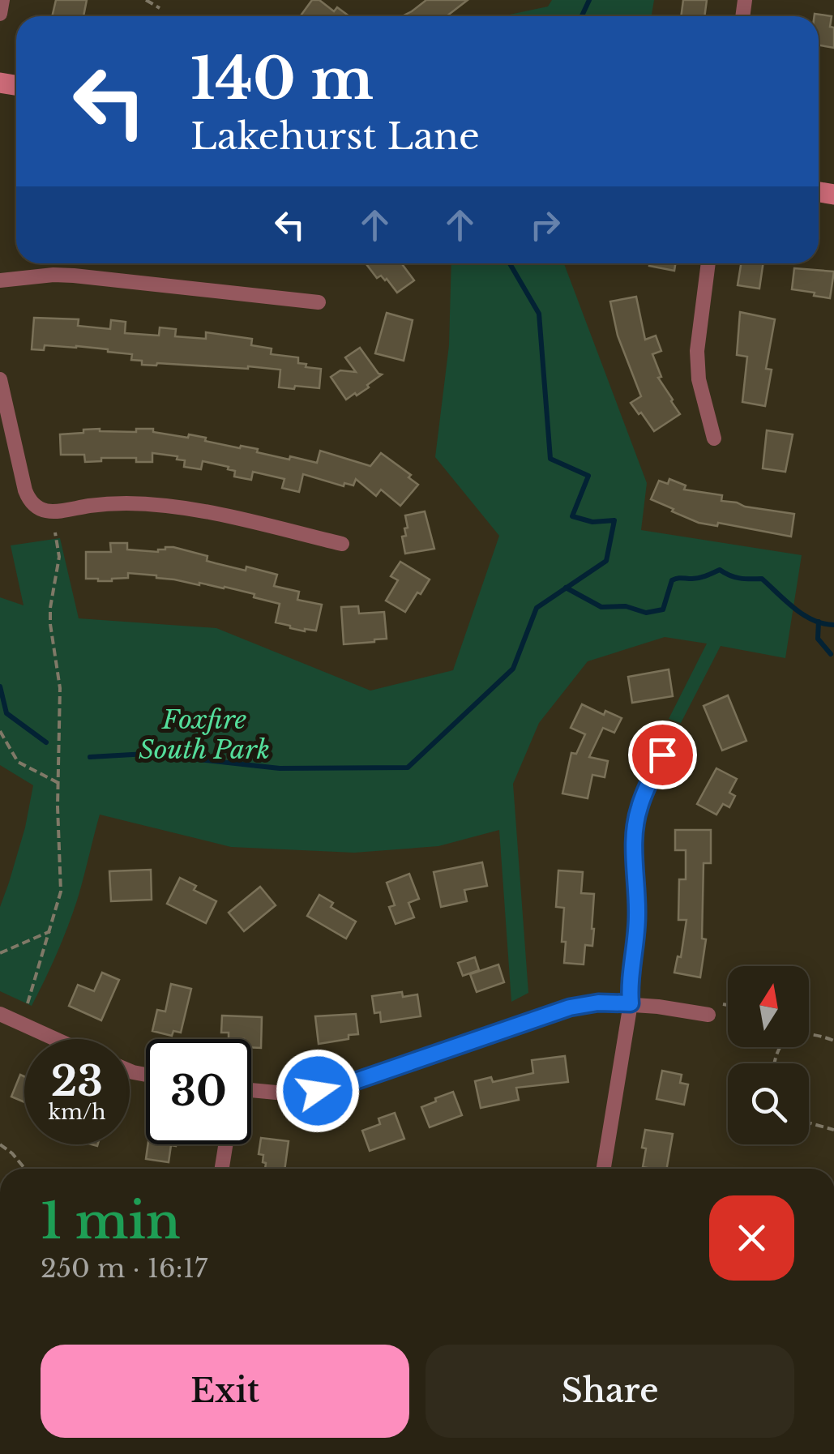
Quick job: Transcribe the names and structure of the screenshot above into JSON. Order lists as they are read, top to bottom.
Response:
{
  "parks": ["Foxfire South Park"],
  "north": "top",
  "page": {
    "turn": ["140 m", "Lakehurst Lane"],
    "speed": "23 km/h",
    "limit": "30",
    "heading": ["1 min", "250 m · 16:17"],
    "buttons": ["Exit", "Share"]
  }
}
